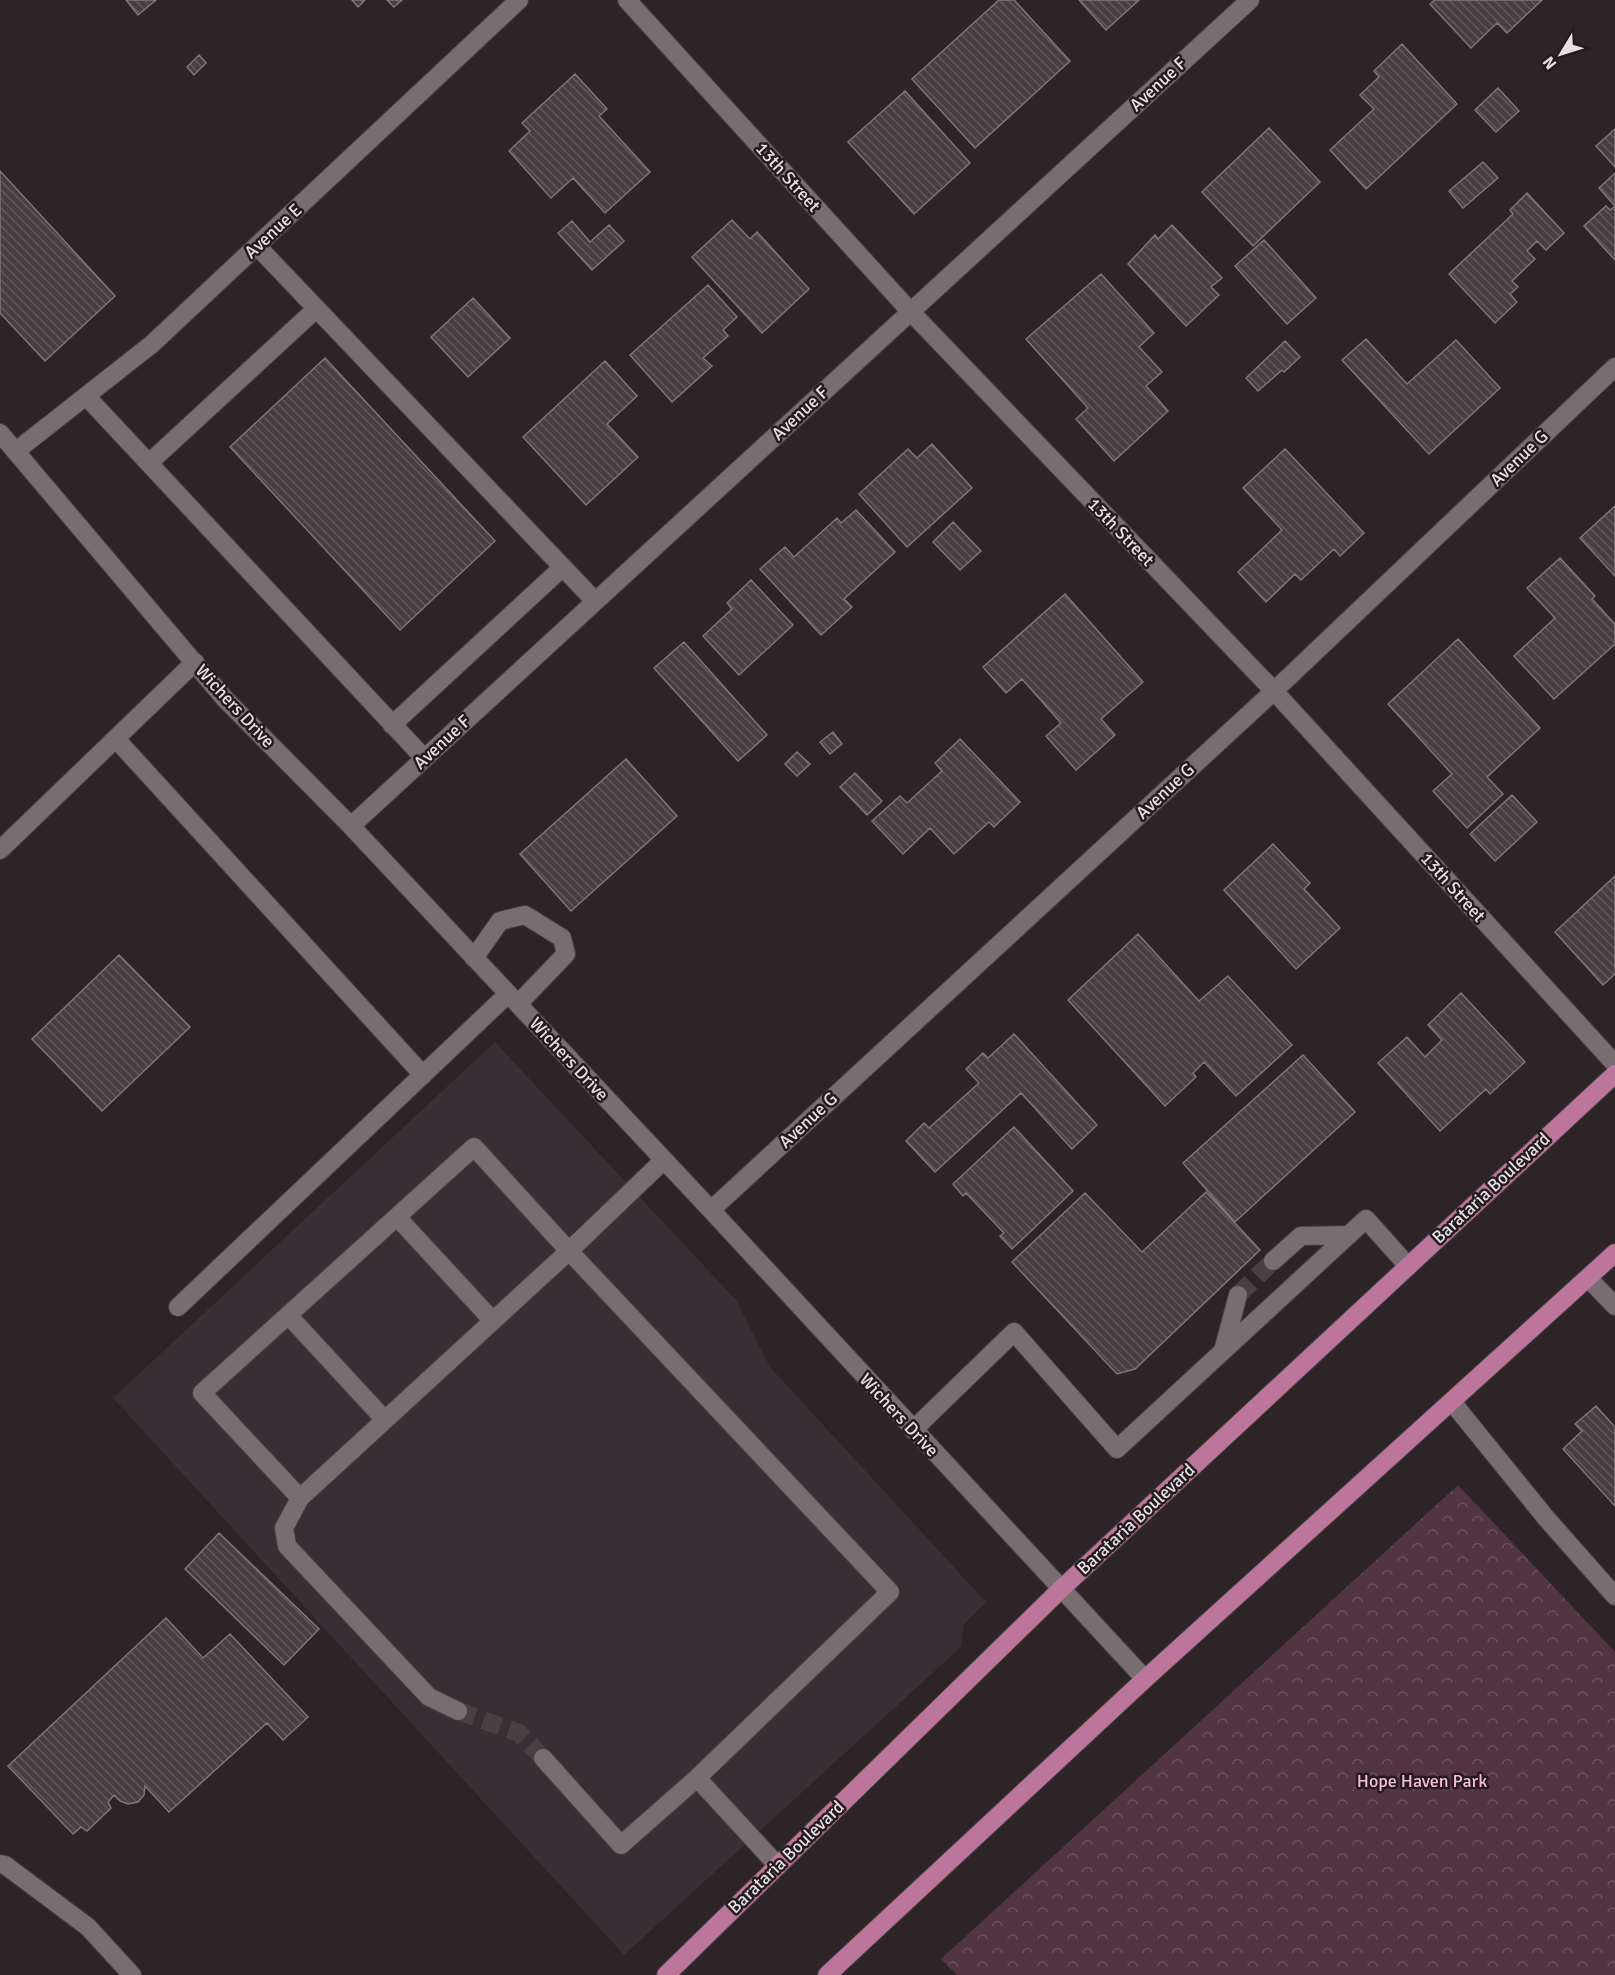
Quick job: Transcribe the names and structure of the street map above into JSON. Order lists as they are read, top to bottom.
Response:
{
  "streets": {
    "main road": ["Barataria Boulevard"],
    "street": [
      "Avenue F",
      "13th Street",
      "Avenue E",
      "Avenue G",
      "Wichers Drive"
    ]
  },
  "crossings": [
    ["Avenue F", "13th Street"],
    ["Avenue F", "Wichers Drive"],
    ["13th Street", "Avenue G"],
    ["Avenue E", "Wichers Drive"],
    ["Avenue G", "Wichers Drive"],
    ["Wichers Drive", "Barataria Boulevard"]
  ],
  "parks": ["Hope Haven Park"],
  "north": "bottom left"
}
